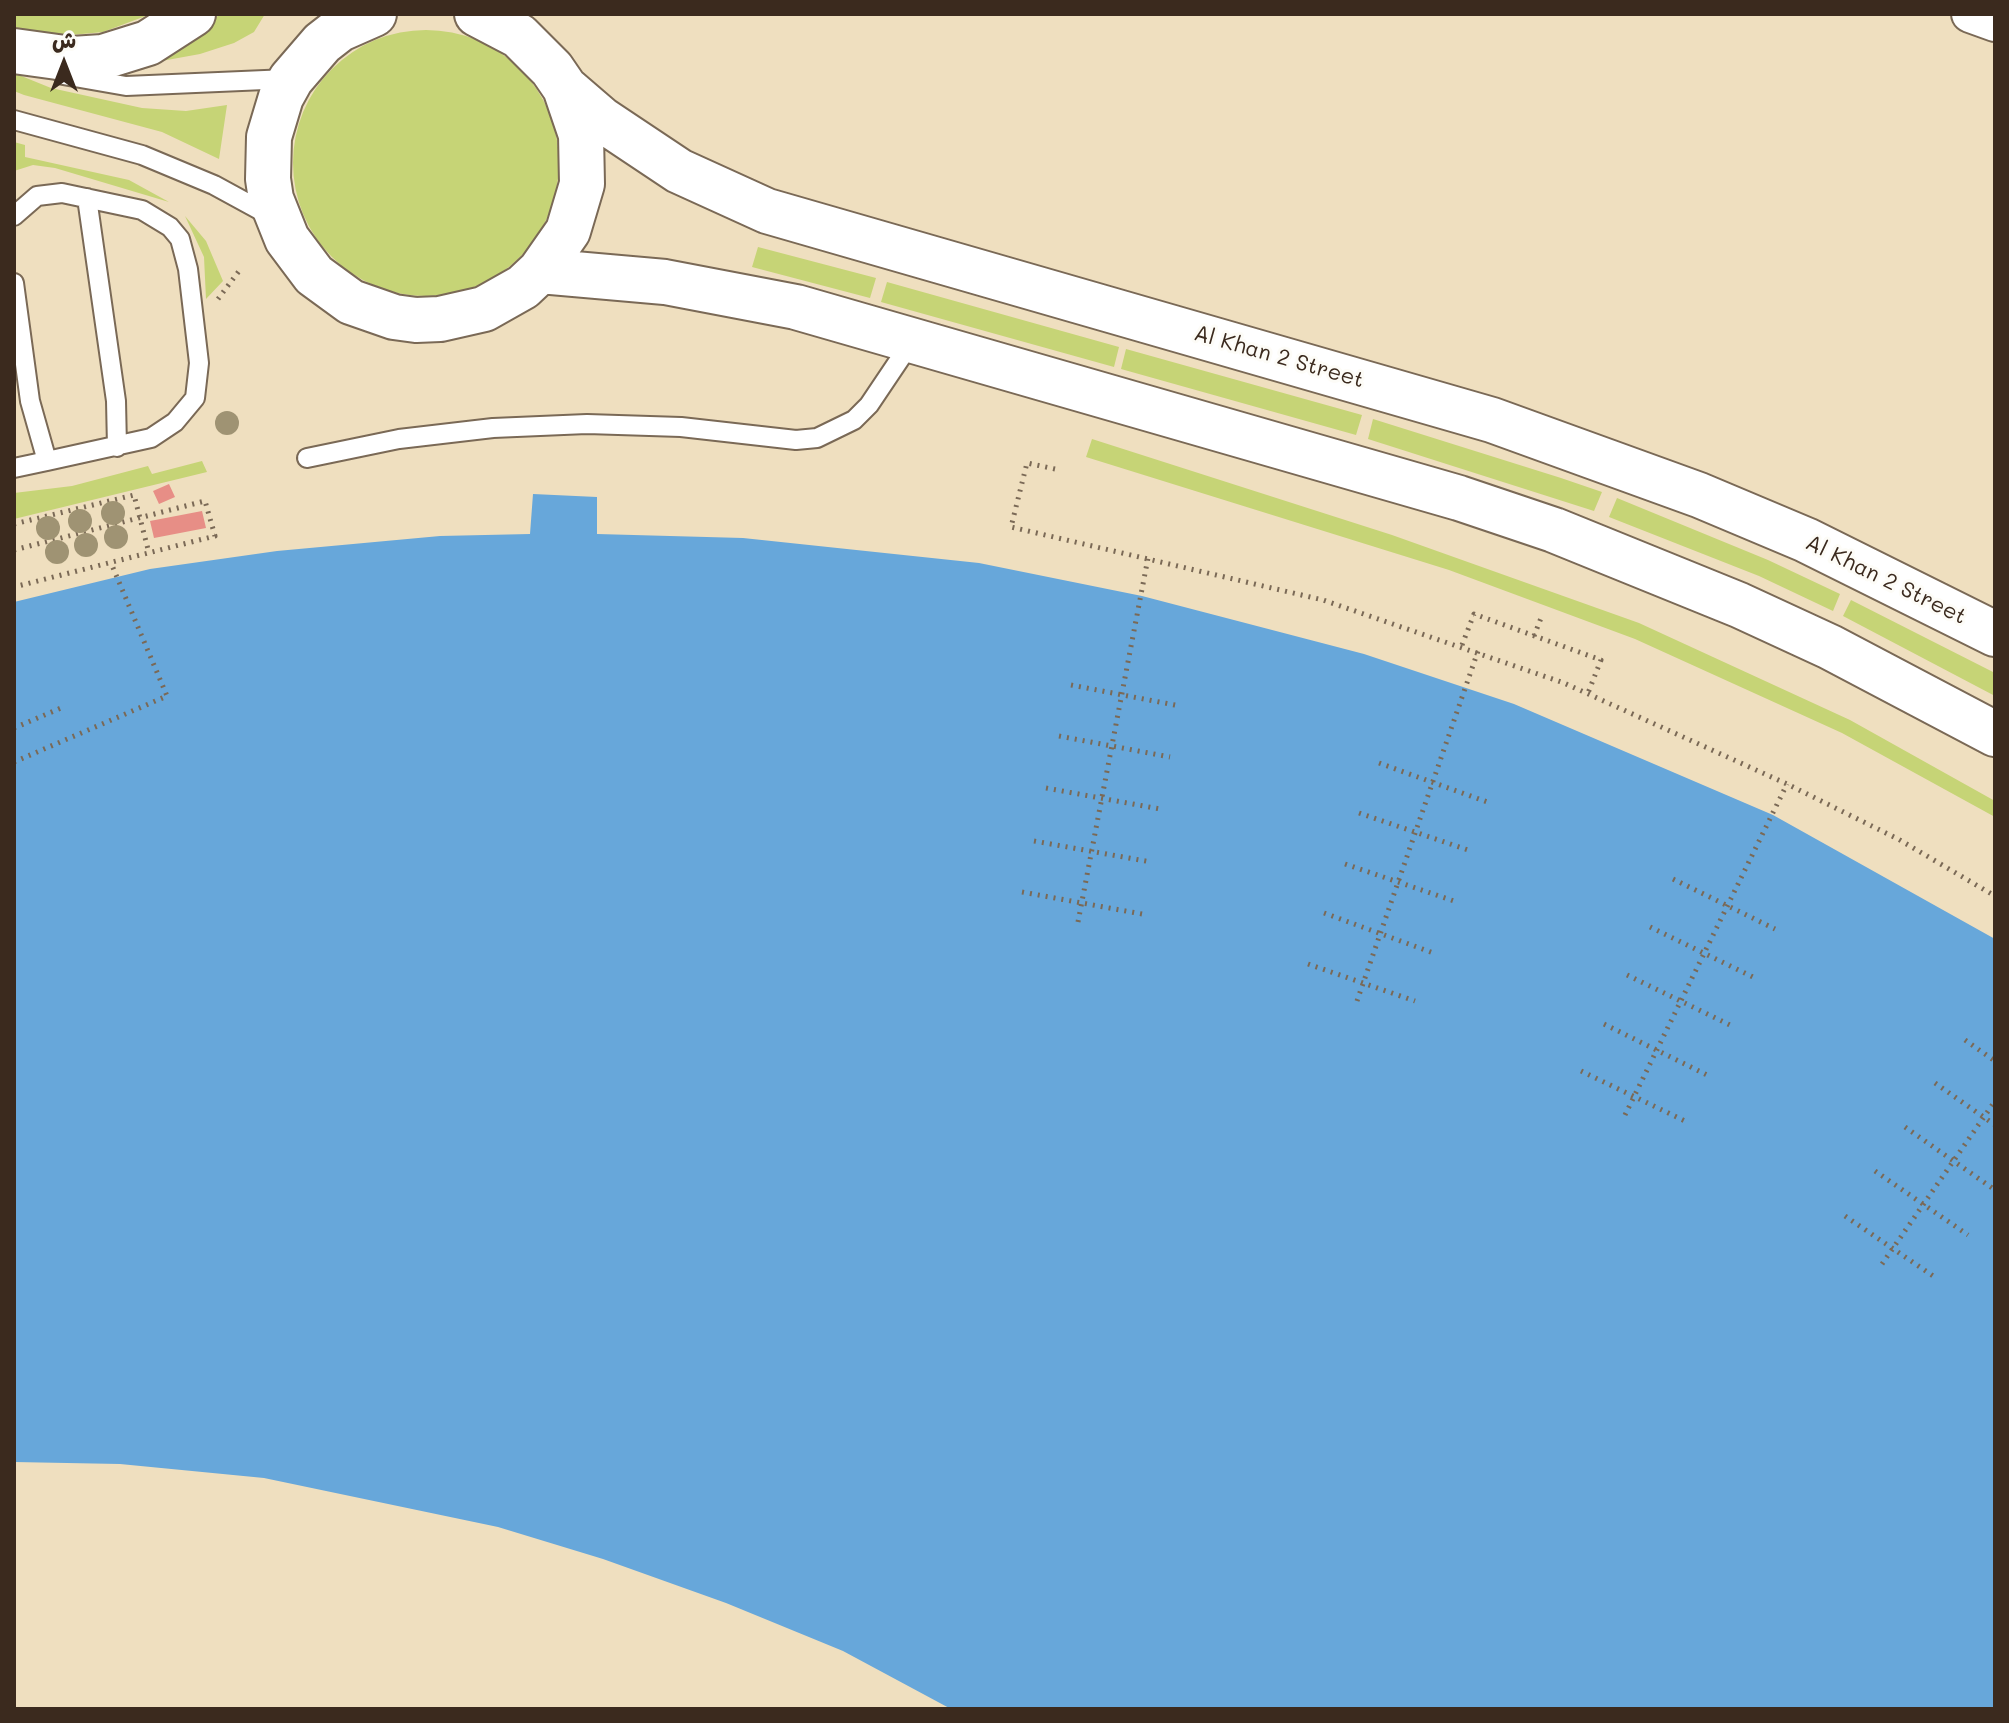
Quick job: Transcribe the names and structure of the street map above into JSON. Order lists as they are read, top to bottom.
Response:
{
  "streets": {
    "main road": ["Al Khan 2 Street"]
  },
  "north": "top"
}
